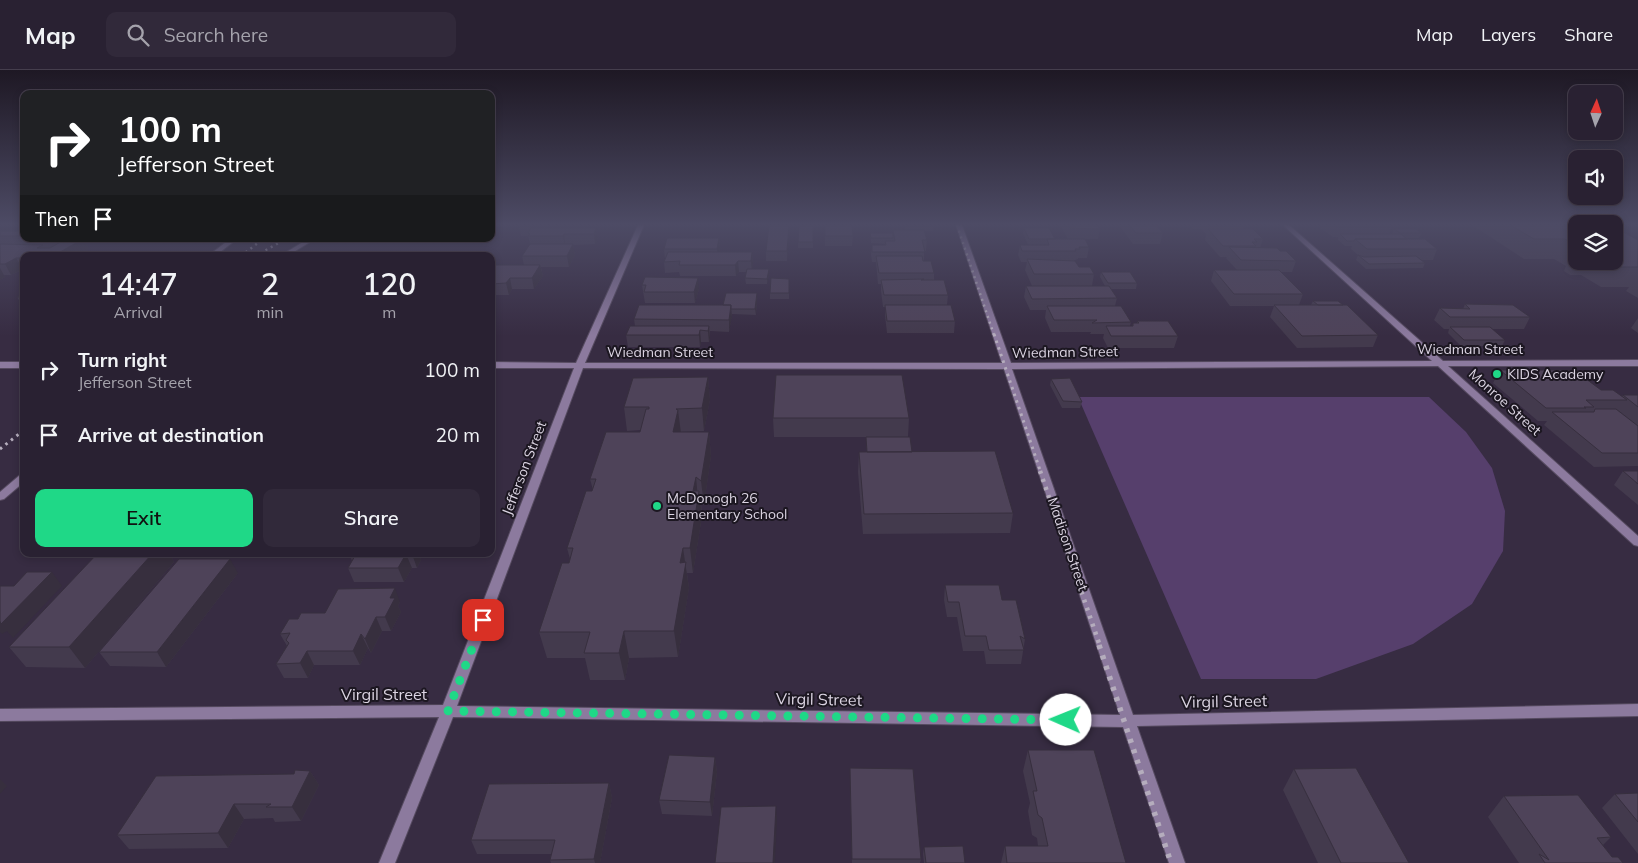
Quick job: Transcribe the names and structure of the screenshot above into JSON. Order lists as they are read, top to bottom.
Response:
{
  "streets": {
    "street": [
      "Wiedman Street",
      "Monroe Street",
      "Jefferson Street",
      "Madison Street",
      "Virgil Street"
    ]
  },
  "crossings": [
    ["Wiedman Street", "Monroe Street"],
    ["Wiedman Street", "Jefferson Street"],
    ["Wiedman Street", "Madison Street"],
    ["Jefferson Street", "Virgil Street"],
    ["Madison Street", "Virgil Street"]
  ],
  "places": ["KIDS Academy", "McDonogh 26 Elementary School"],
  "north": "top",
  "page": {
    "header": "Map",
    "search": "Search here",
    "nav": ["Map", "Layers", "Share"],
    "turn": ["100 m", "Jefferson Street"],
    "then": "Then",
    "eta": [
      "14:47",
      "Arrival",
      "2",
      "min",
      "120",
      "m"
    ],
    "list": [
      {
        "name": "Turn right",
        "note": "Jefferson Street",
        "value": "100 m"
      },
      {
        "name": "Arrive at destination",
        "value": "20 m"
      }
    ],
    "buttons": ["Exit", "Share"]
  }
}
